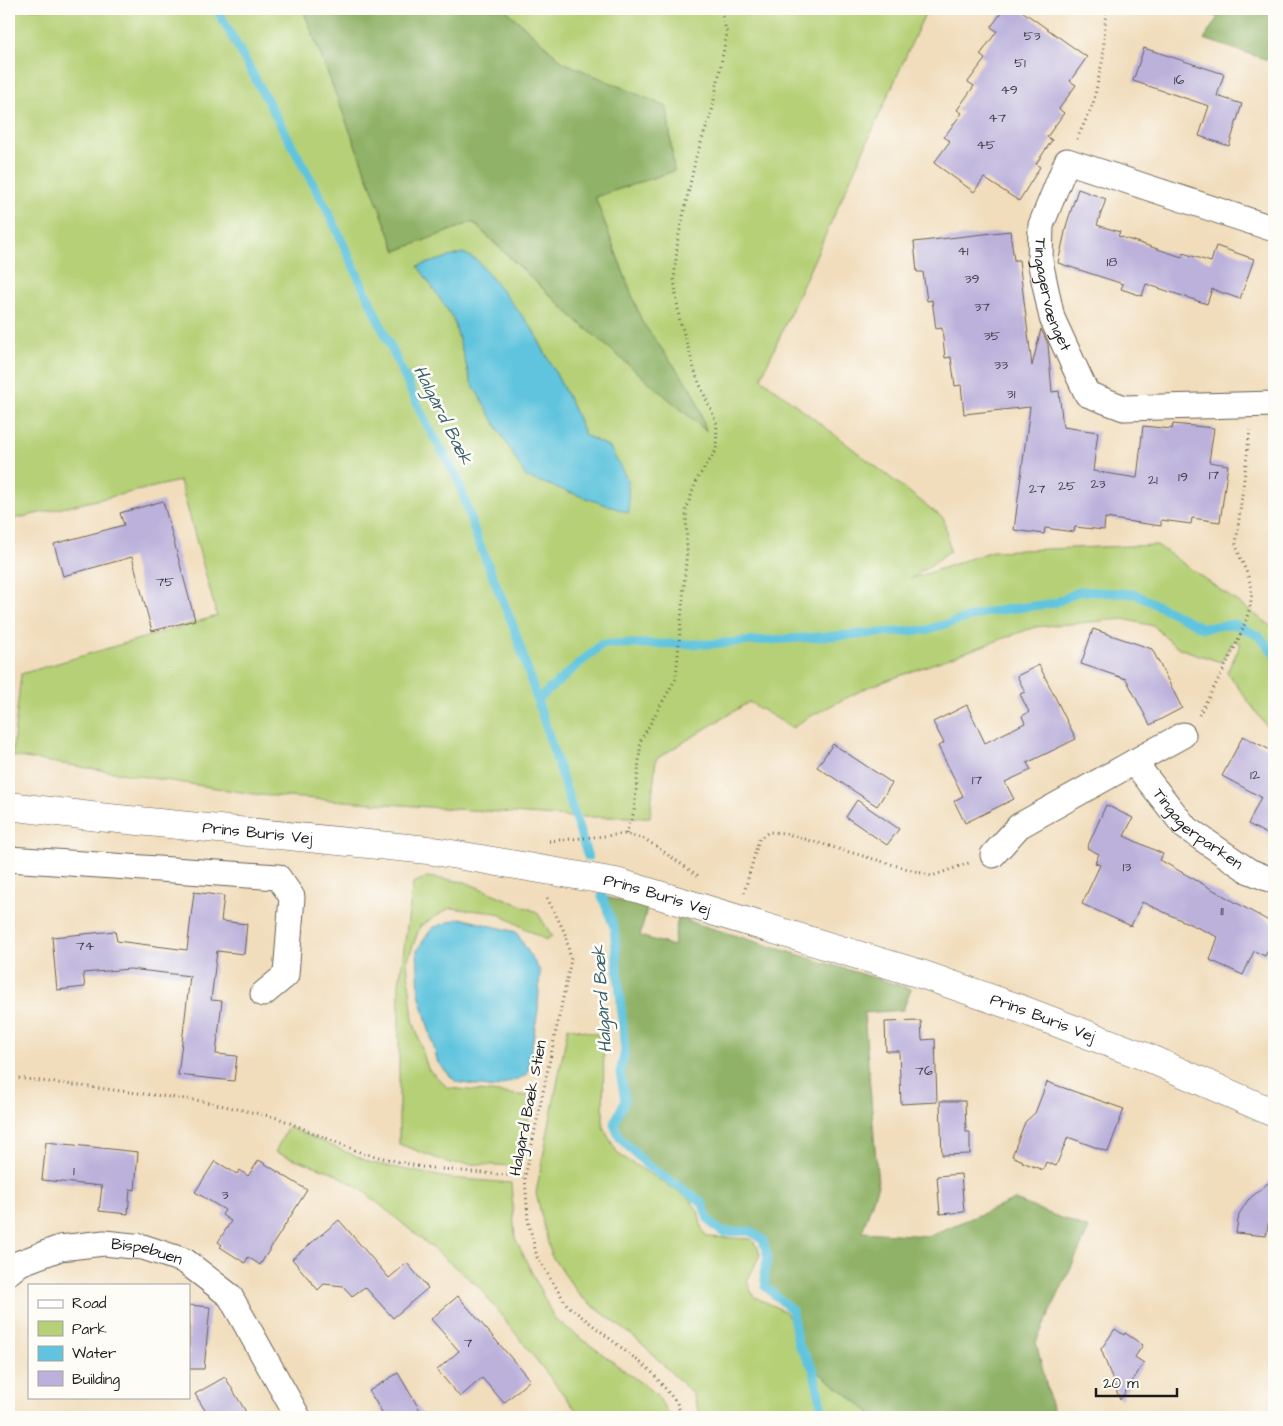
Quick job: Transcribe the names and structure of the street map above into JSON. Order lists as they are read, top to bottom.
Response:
{
  "streets": {
    "street": [
      "Tingagervænget",
      "Tingagerparken",
      "Prins Buris Vej",
      "Bispebuen"
    ],
    "path": ["Halgård Bæk Stien"]
  },
  "crossings": [
    ["Prins Buris Vej", "Halgård Bæk Stien"]
  ],
  "water": ["Halgård Bæk"],
  "house_numbers": [
    "53",
    "51",
    "16",
    "49",
    "47",
    "45",
    "41",
    "18",
    "39",
    "37",
    "35",
    "33",
    "31",
    "17",
    "19",
    "21",
    "23",
    "25",
    "27",
    "75",
    "12",
    "17",
    "13",
    "11",
    "74",
    "76",
    "1",
    "3",
    "7"
  ],
  "legend": [
    "Road",
    "Park",
    "Water",
    "Building"
  ],
  "scale_bar": "20 m"
}
